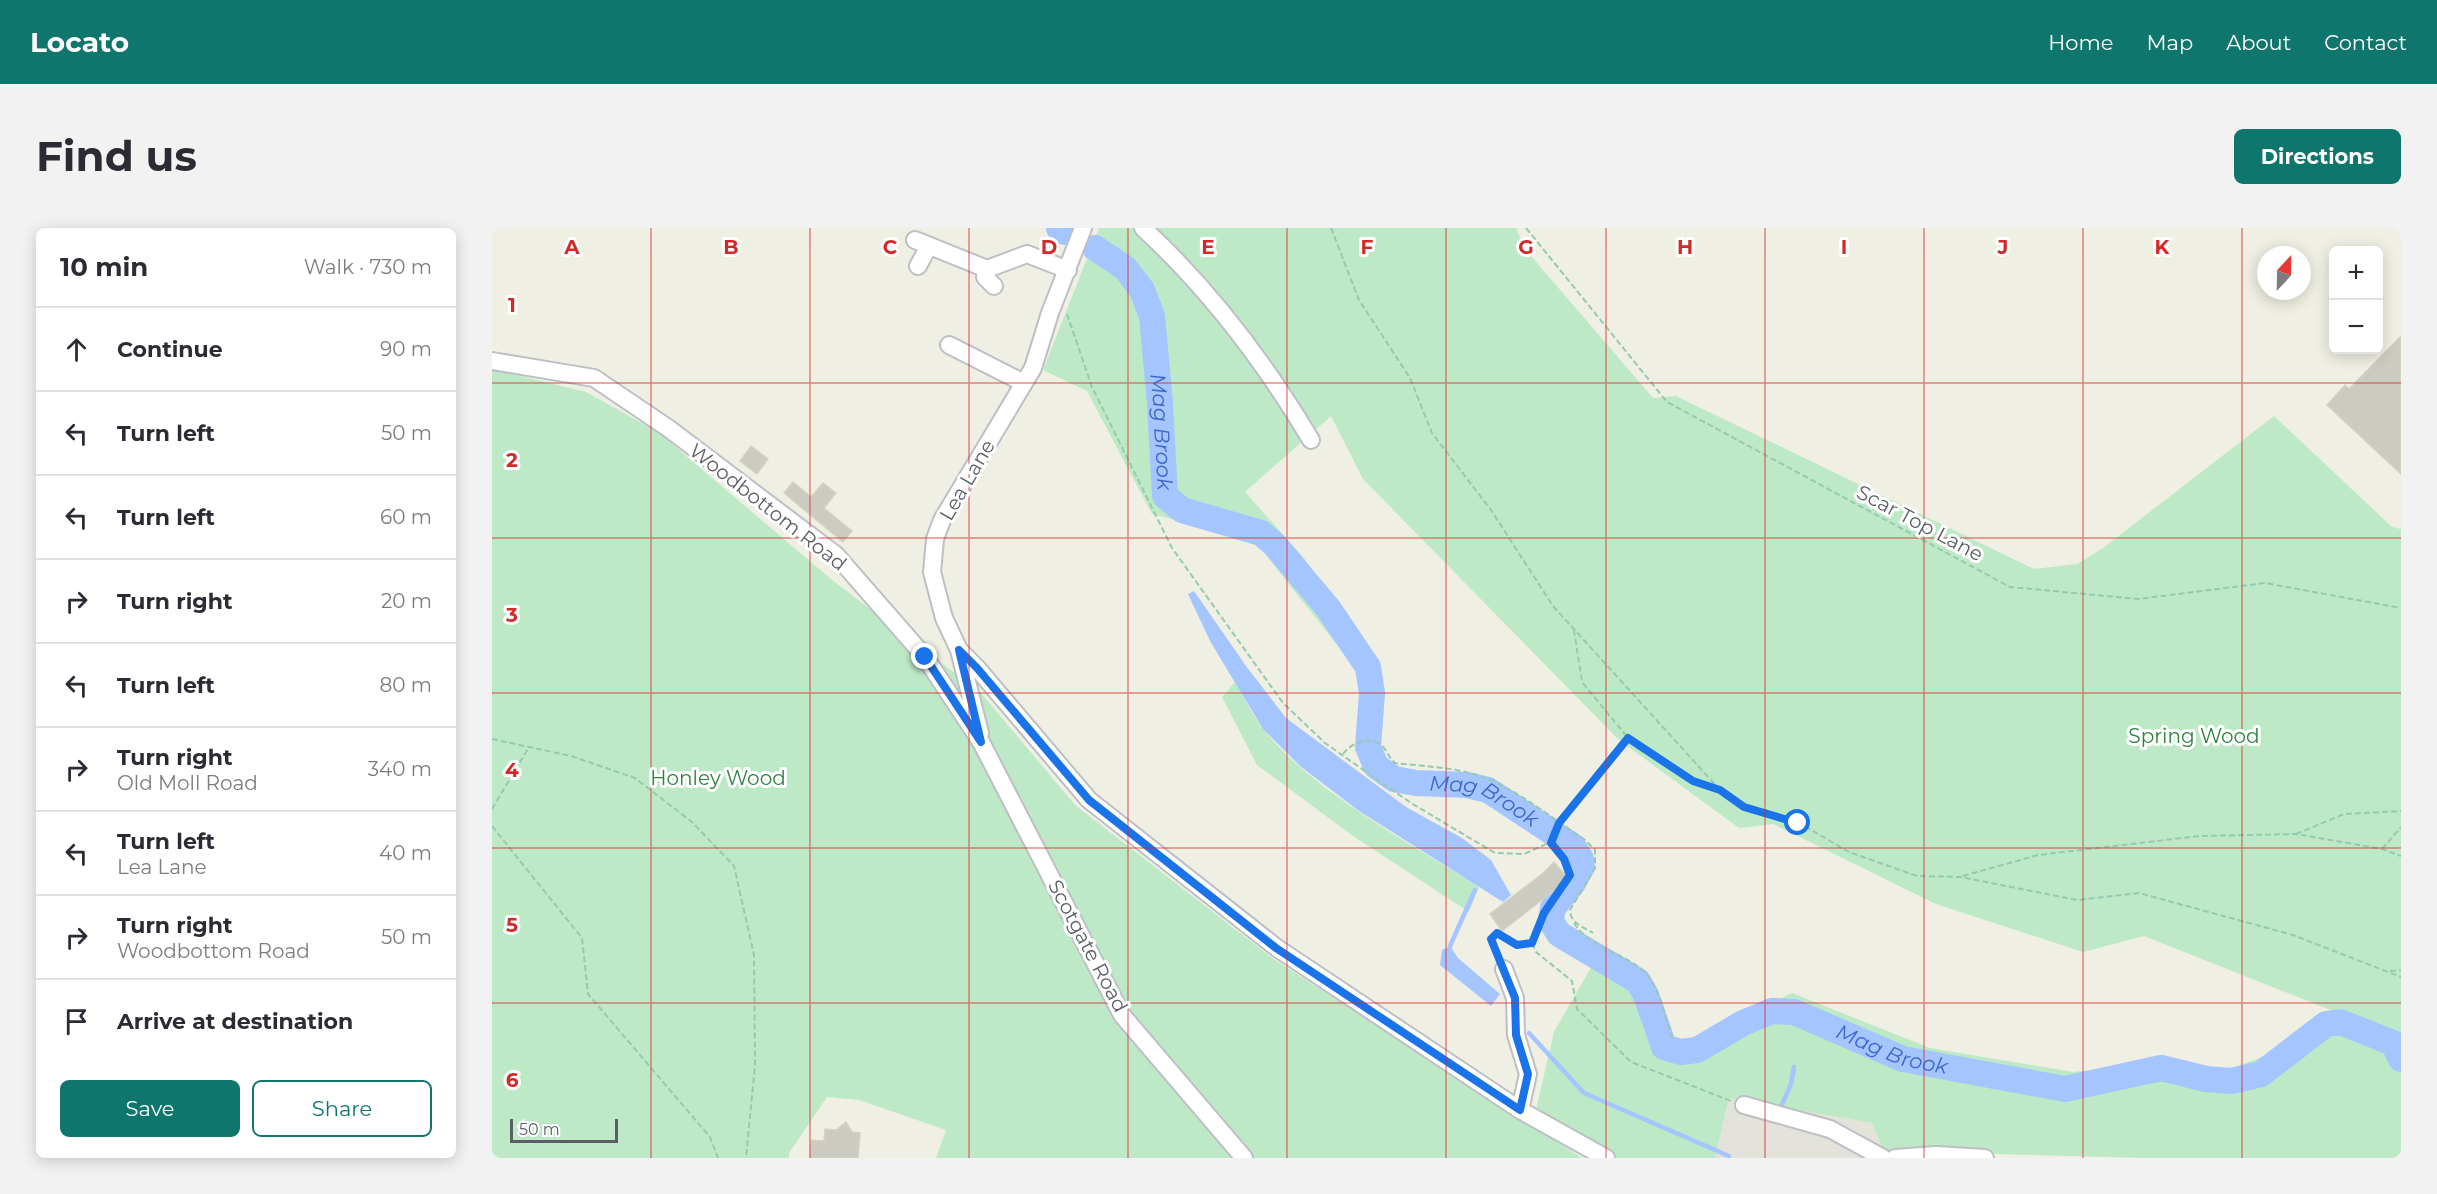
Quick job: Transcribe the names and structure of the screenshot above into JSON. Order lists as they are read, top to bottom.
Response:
{
  "streets": {
    "street": ["Lea Lane", "Woodbottom Road", "Scotgate Road"],
    "path": ["Scar Top Lane"]
  },
  "crossings": [
    ["Lea Lane", "Woodbottom Road"],
    ["Lea Lane", "Scotgate Road"],
    ["Woodbottom Road", "Scotgate Road"]
  ],
  "water": ["Mag Brook"],
  "parks": ["Spring Wood", "Honley Wood"],
  "scale_bar": "50 m",
  "north": "top",
  "page": {
    "header": "Locato",
    "nav": [
      "Home",
      "Map",
      "About",
      "Contact"
    ],
    "buttons": [
      "Directions",
      ["Save", "Share"]
    ],
    "title": "Find us",
    "heading": ["10 min", "Walk · 730 m"],
    "map_buttons": ["+", "−"],
    "list": [
      ["Continue", "90 m"],
      ["Turn left", "50 m"],
      ["Turn left", "60 m"],
      ["Turn right", "20 m"],
      ["Turn left", "80 m"],
      ["Turn right", "Old Moll Road", "340 m"],
      ["Turn left", "Lea Lane", "40 m"],
      ["Turn right", "Woodbottom Road", "50 m"],
      "Arrive at destination"
    ],
    "scale": "50 m"
  },
  "grid": {
    "columns": [
      "A",
      "B",
      "C",
      "D",
      "E",
      "F",
      "G",
      "H",
      "I",
      "J",
      "K"
    ],
    "rows": [
      "1",
      "2",
      "3",
      "4",
      "5",
      "6"
    ]
  }
}
